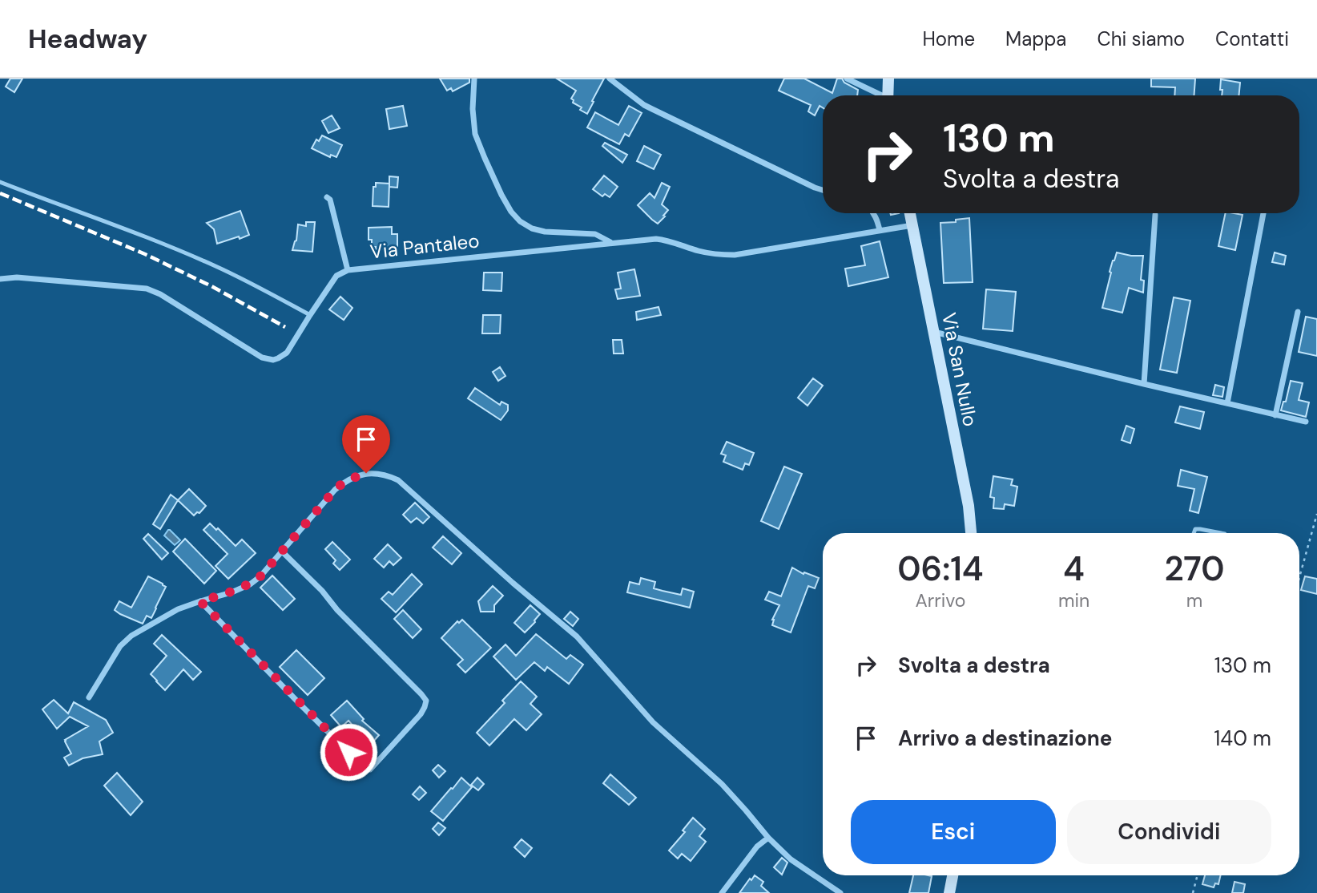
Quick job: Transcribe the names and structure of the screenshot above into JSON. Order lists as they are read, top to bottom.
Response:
{
  "streets": {
    "street": ["Via Pantaleo", "Via San Nullo"]
  },
  "crossings": [
    ["Via Pantaleo", "Via San Nullo"]
  ],
  "page": {
    "header": "Headway",
    "nav": [
      "Home",
      "Mappa",
      "Chi siamo",
      "Contatti"
    ],
    "turn": ["130 m", "Svolta a destra"],
    "eta": [
      "06:14",
      "Arrivo",
      "4",
      "min",
      "270",
      "m"
    ],
    "list": [
      {
        "name": "Svolta a destra",
        "value": "130 m"
      },
      {
        "name": "Arrivo a destinazione",
        "value": "140 m"
      }
    ],
    "buttons": ["Esci", "Condividi"]
  }
}
